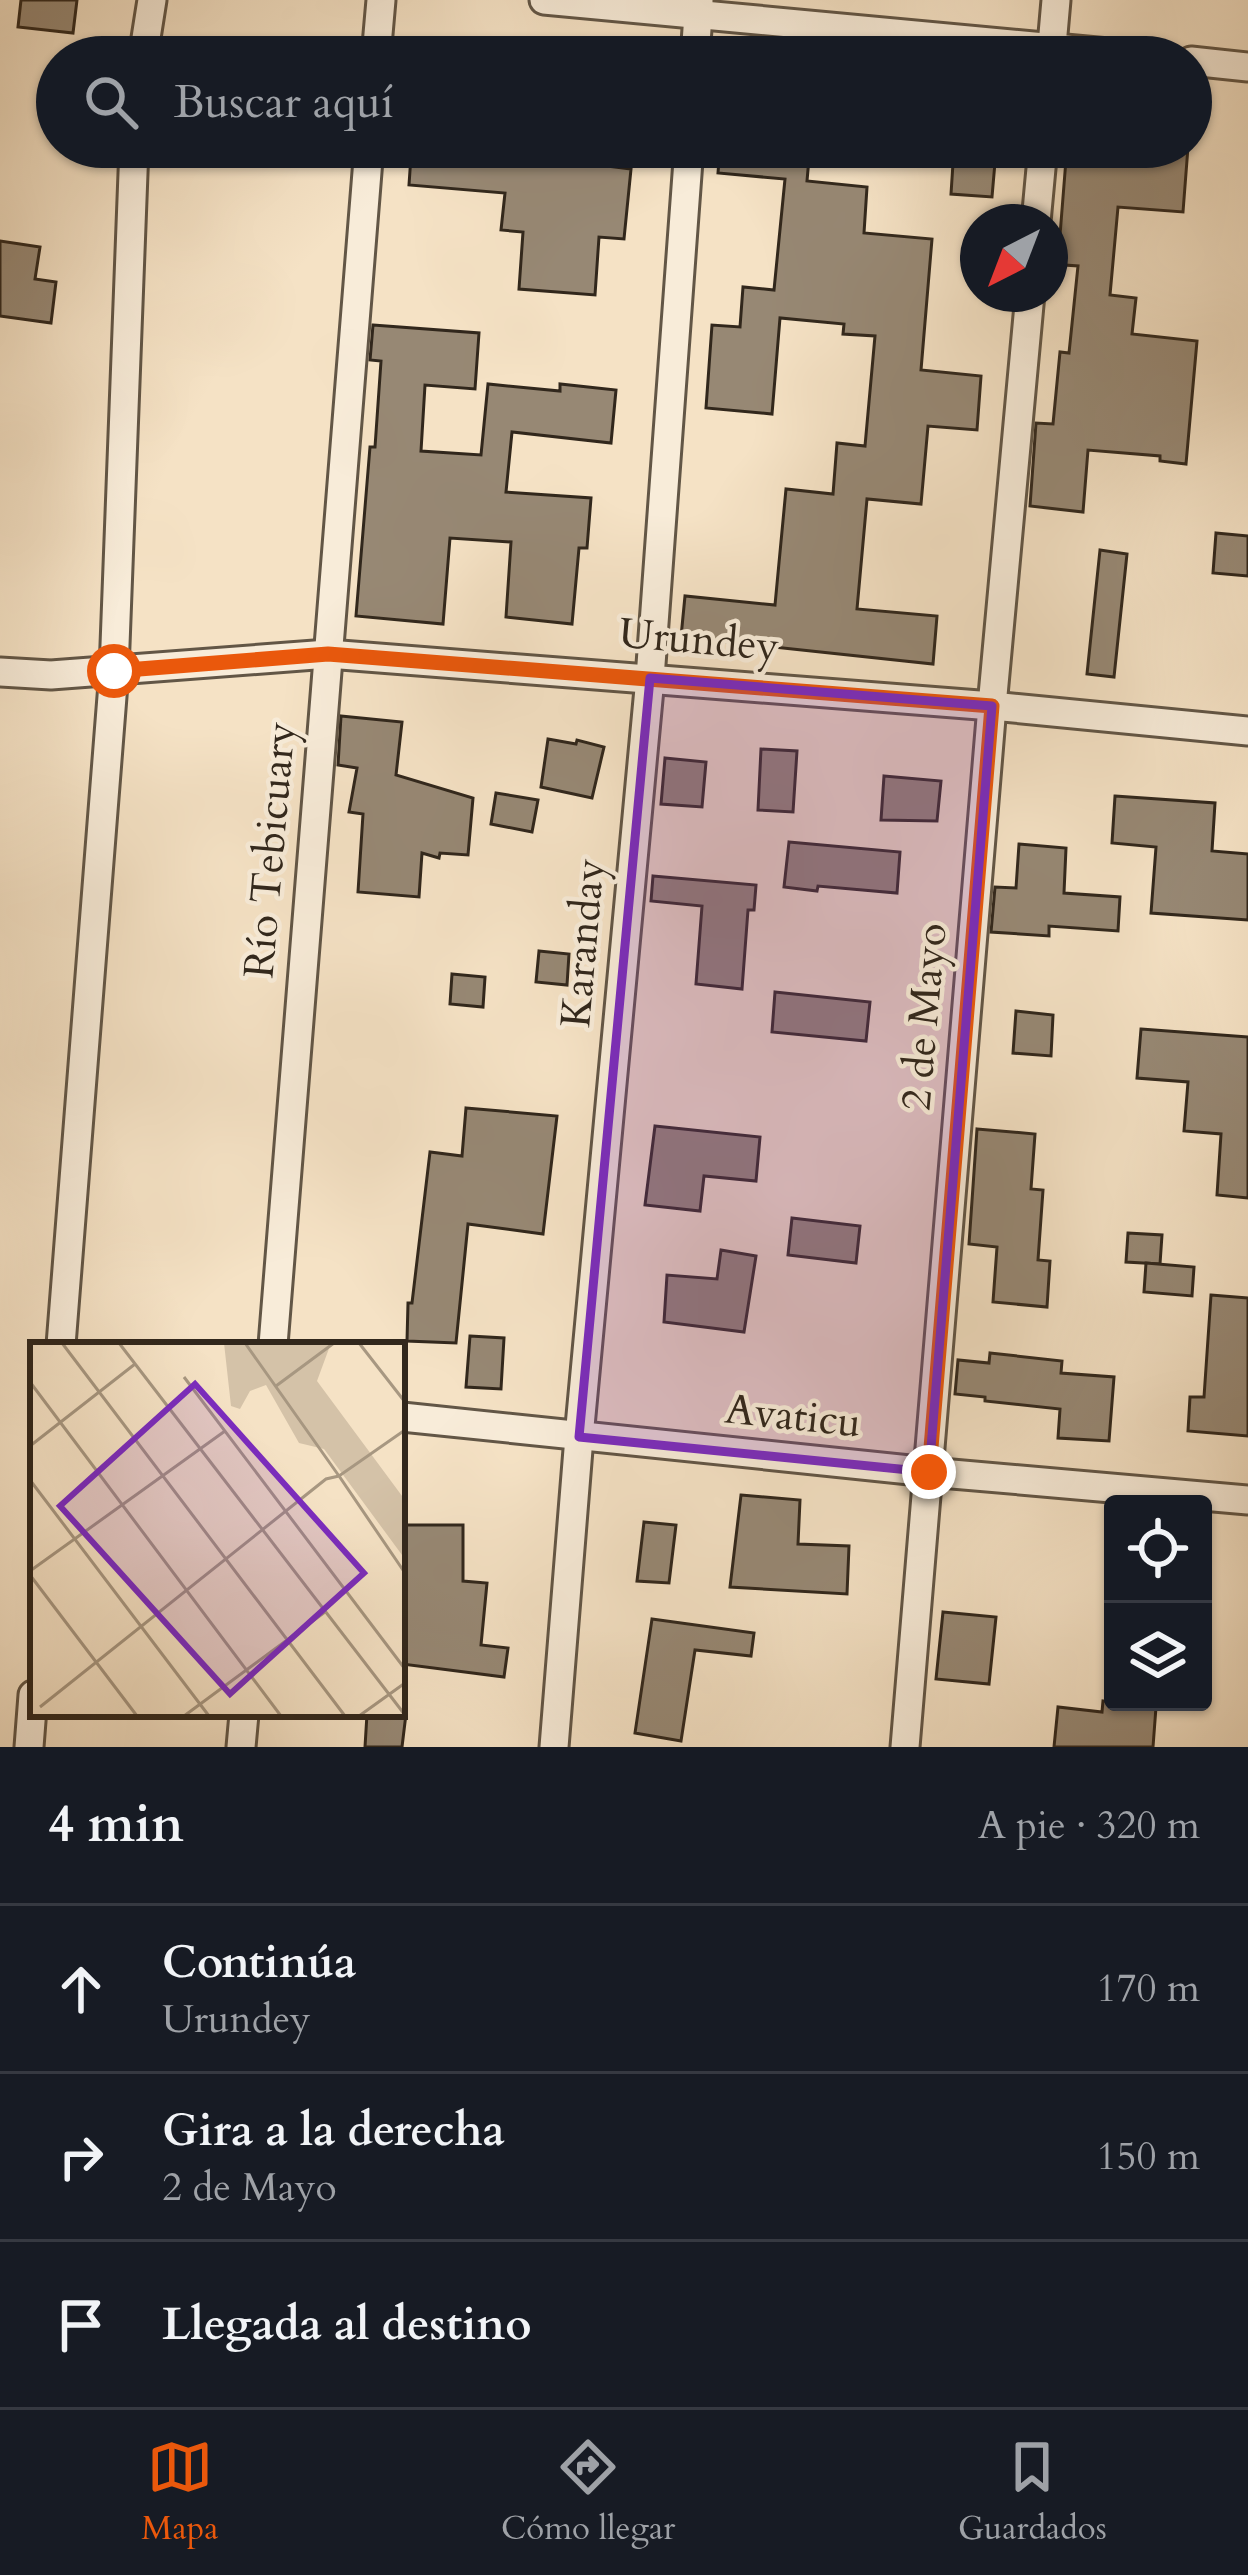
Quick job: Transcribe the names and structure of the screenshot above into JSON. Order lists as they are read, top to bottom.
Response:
{
  "streets": {
    "street": [
      "Urundey",
      "Río Tebicuary",
      "Karanday",
      "2 de Mayo",
      "Avaticu"
    ]
  },
  "crossings": [
    ["Urundey", "Río Tebicuary"],
    ["Urundey", "Karanday"],
    ["Urundey", "2 de Mayo"],
    ["Karanday", "Avaticu"],
    ["2 de Mayo", "Avaticu"]
  ],
  "north": "bottom left",
  "page": {
    "search": "Buscar aquí",
    "heading": ["4 min", "A pie · 320 m"],
    "list": [
      ["Continúa", "Urundey", "170 m"],
      ["Gira a la derecha", "2 de Mayo", "150 m"],
      "Llegada al destino"
    ],
    "nav": ["Mapa", "Cómo llegar", "Guardados"]
  }
}
